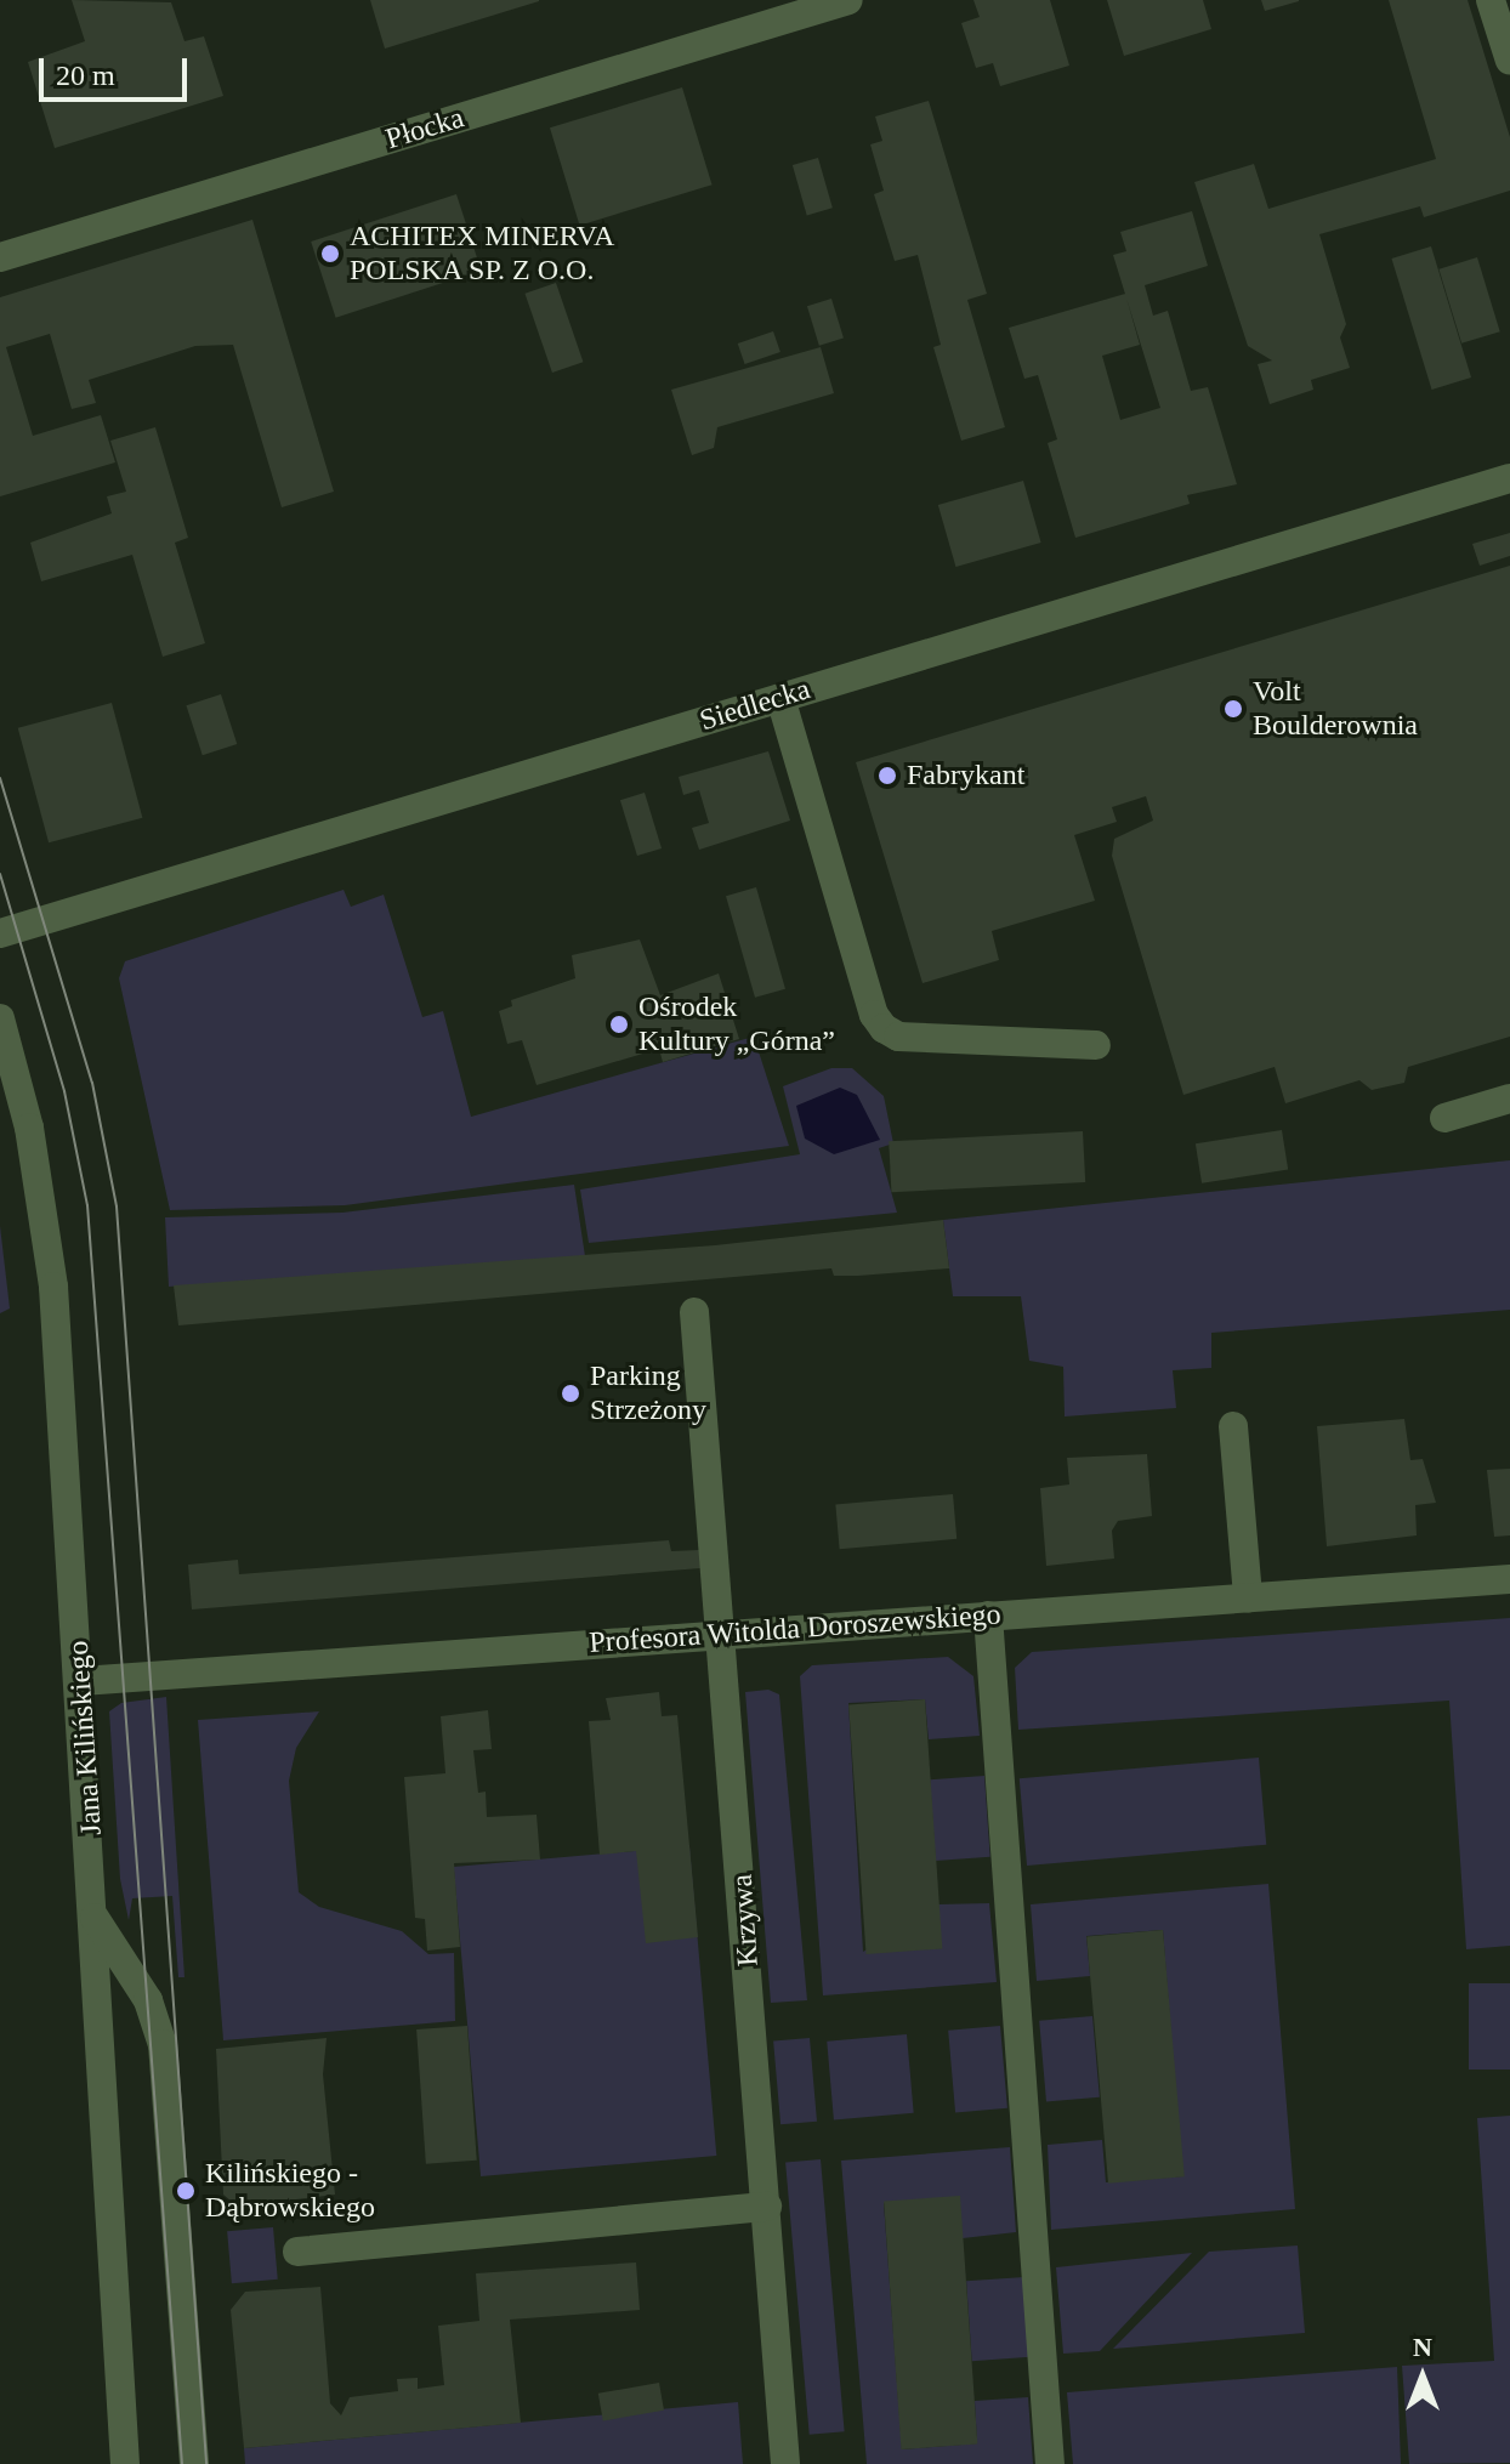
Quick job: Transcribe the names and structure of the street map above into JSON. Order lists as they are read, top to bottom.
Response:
{
  "streets": {
    "street": [
      "Płocka",
      "Siedlecka",
      "Profesora Witolda Doroszewskiego",
      "Jana Kilińskiego",
      "Krzywa"
    ]
  },
  "crossings": [
    ["Profesora Witolda Doroszewskiego", "Jana Kilińskiego"],
    ["Profesora Witolda Doroszewskiego", "Krzywa"]
  ],
  "places": [
    "ACHITEX MINERVA POLSKA SP. Z O.O.",
    "Volt Boulderownia",
    "Fabrykant",
    "Ośrodek Kultury „Górna”",
    "Parking Strzeżony",
    "Kilińskiego - Dąbrowskiego"
  ],
  "scale_bar": "20 m",
  "north": "top"
}
